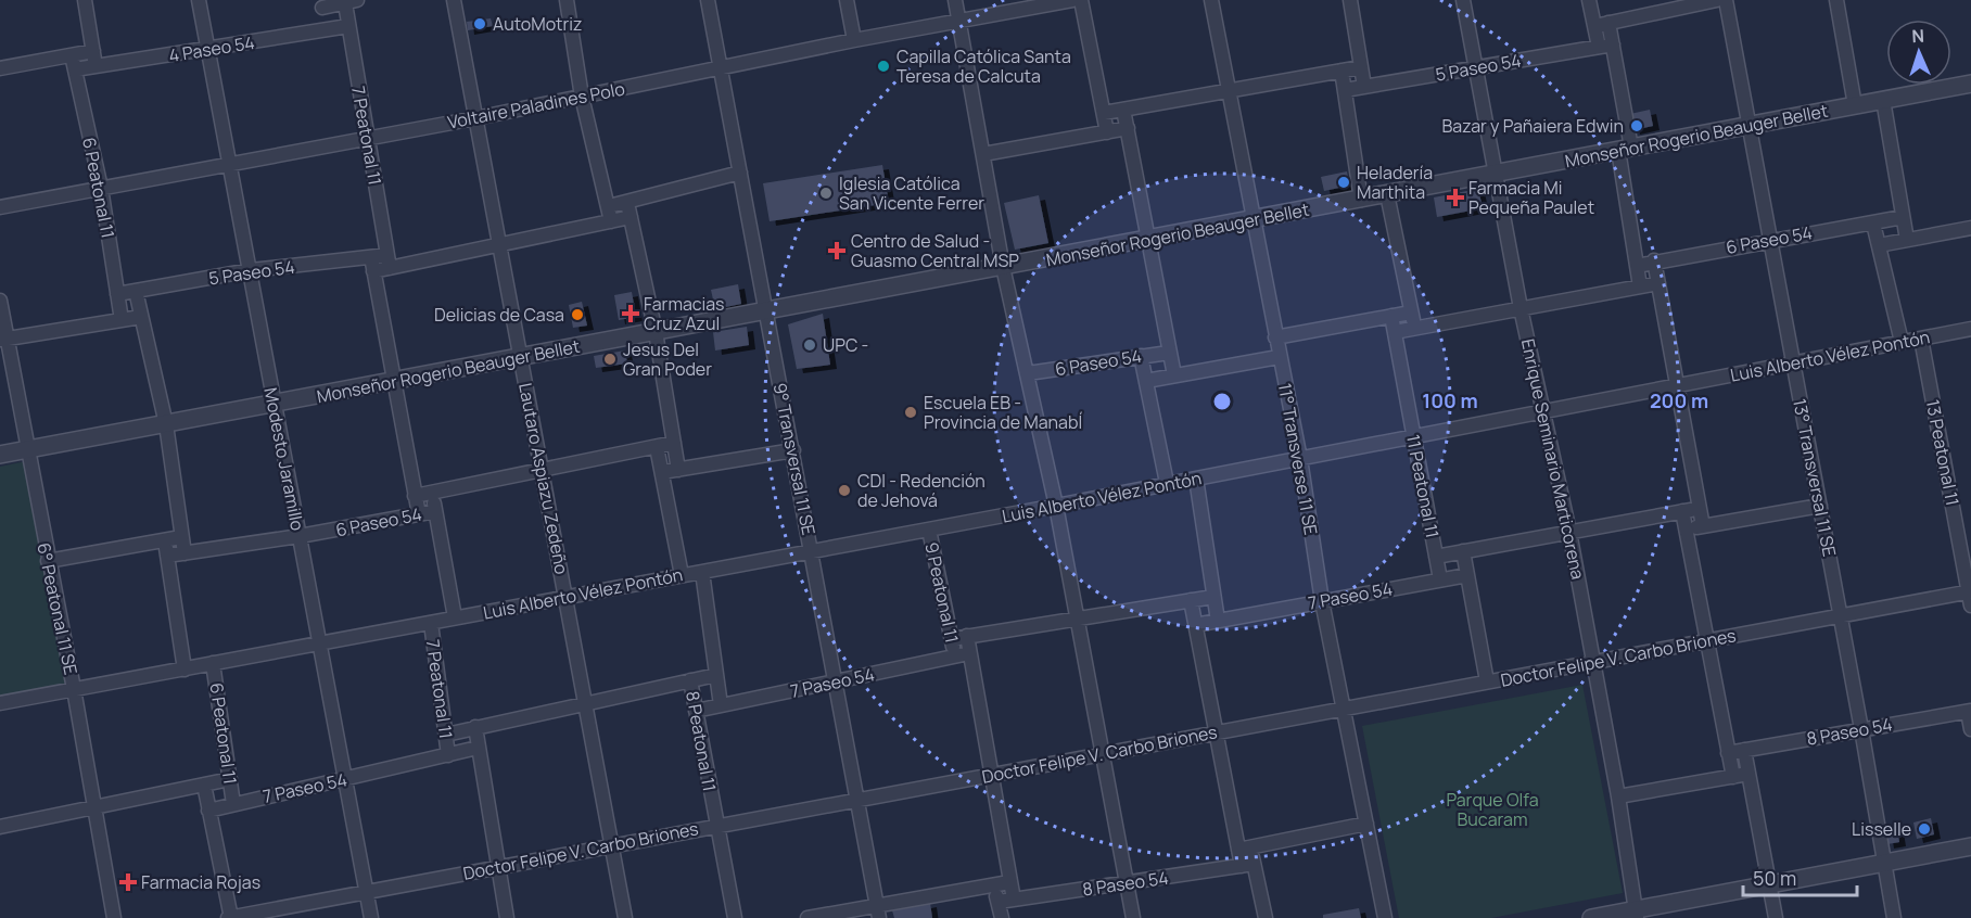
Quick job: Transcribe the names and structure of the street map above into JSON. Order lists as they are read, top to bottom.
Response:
{
  "streets": {
    "street": [
      "4 Paseo 54",
      "5 Paseo 54",
      "Voltaire Paladines Polo",
      "7 Peatonal 11",
      "Monseñor Rogerio Beauger Bellet",
      "6 Peatonal 11",
      "6 Paseo 54",
      "Luis Alberto Vélez Pontón",
      "13 Peatonal 11",
      "Modesto Jaramillo",
      "9° Transversal 11 SE",
      "11° Transverse 11 SE",
      "Enrique Seminario Marticorena",
      "13° Transversal 11 SE",
      "Lautaro Aspiazu Zedeño",
      "11 Peatonal 11",
      "9 Peatonal 11",
      "7 Paseo 54",
      "6° Peatonal 11 SE",
      "Doctor Felipe V. Carbo Briones",
      "8 Paseo 54",
      "8 Peatonal 11"
    ]
  },
  "crossings": [
    ["4 Paseo 54", "7 Peatonal 11"],
    ["4 Paseo 54", "6 Peatonal 11"],
    ["4 Paseo 54", "Modesto Jaramillo"],
    ["5 Paseo 54", "7 Peatonal 11"],
    ["5 Paseo 54", "6 Peatonal 11"],
    ["5 Paseo 54", "Modesto Jaramillo"],
    ["5 Paseo 54", "Enrique Seminario Marticorena"],
    ["5 Paseo 54", "Lautaro Aspiazu Zedeño"],
    ["Voltaire Paladines Polo", "7 Peatonal 11"],
    ["Voltaire Paladines Polo", "6 Peatonal 11"],
    ["Voltaire Paladines Polo", "Modesto Jaramillo"],
    ["Voltaire Paladines Polo", "9° Transversal 11 SE"],
    ["Voltaire Paladines Polo", "Lautaro Aspiazu Zedeño"],
    ["7 Peatonal 11", "6 Paseo 54"],
    ["7 Peatonal 11", "Luis Alberto Vélez Pontón"],
    ["7 Peatonal 11", "7 Paseo 54"],
    ["7 Peatonal 11", "Doctor Felipe V. Carbo Briones"],
    ["Monseñor Rogerio Beauger Bellet", "Modesto Jaramillo"],
    ["Monseñor Rogerio Beauger Bellet", "9° Transversal 11 SE"],
    ["Monseñor Rogerio Beauger Bellet", "11° Transverse 11 SE"],
    ["Monseñor Rogerio Beauger Bellet", "Enrique Seminario Marticorena"],
    ["Monseñor Rogerio Beauger Bellet", "13° Transversal 11 SE"],
    ["Monseñor Rogerio Beauger Bellet", "Lautaro Aspiazu Zedeño"],
    ["Monseñor Rogerio Beauger Bellet", "6° Peatonal 11 SE"],
    ["6 Peatonal 11", "6 Paseo 54"],
    ["6 Peatonal 11", "Luis Alberto Vélez Pontón"],
    ["6 Peatonal 11", "7 Paseo 54"],
    ["6 Peatonal 11", "Doctor Felipe V. Carbo Briones"],
    ["6 Paseo 54", "Modesto Jaramillo"],
    ["6 Paseo 54", "11° Transverse 11 SE"],
    ["6 Paseo 54", "13° Transversal 11 SE"],
    ["6 Paseo 54", "Lautaro Aspiazu Zedeño"],
    ["Luis Alberto Vélez Pontón", "13 Peatonal 11"],
    ["Luis Alberto Vélez Pontón", "Modesto Jaramillo"],
    ["Luis Alberto Vélez Pontón", "9° Transversal 11 SE"],
    ["Luis Alberto Vélez Pontón", "11° Transverse 11 SE"],
    ["Luis Alberto Vélez Pontón", "Enrique Seminario Marticorena"],
    ["Luis Alberto Vélez Pontón", "13° Transversal 11 SE"],
    ["Luis Alberto Vélez Pontón", "Lautaro Aspiazu Zedeño"],
    ["Luis Alberto Vélez Pontón", "11 Peatonal 11"],
    ["Luis Alberto Vélez Pontón", "9 Peatonal 11"],
    ["Luis Alberto Vélez Pontón", "6° Peatonal 11 SE"],
    ["Luis Alberto Vélez Pontón", "8 Peatonal 11"],
    ["13 Peatonal 11", "Doctor Felipe V. Carbo Briones"],
    ["Modesto Jaramillo", "7 Paseo 54"],
    ["Modesto Jaramillo", "Doctor Felipe V. Carbo Briones"],
    ["9° Transversal 11 SE", "7 Paseo 54"],
    ["9° Transversal 11 SE", "Doctor Felipe V. Carbo Briones"],
    ["11° Transverse 11 SE", "7 Paseo 54"],
    ["11° Transverse 11 SE", "Doctor Felipe V. Carbo Briones"],
    ["Enrique Seminario Marticorena", "Doctor Felipe V. Carbo Briones"],
    ["13° Transversal 11 SE", "Doctor Felipe V. Carbo Briones"],
    ["13° Transversal 11 SE", "8 Paseo 54"],
    ["Lautaro Aspiazu Zedeño", "Doctor Felipe V. Carbo Briones"],
    ["11 Peatonal 11", "7 Paseo 54"],
    ["11 Peatonal 11", "Doctor Felipe V. Carbo Briones"],
    ["9 Peatonal 11", "7 Paseo 54"],
    ["9 Peatonal 11", "Doctor Felipe V. Carbo Briones"],
    ["9 Peatonal 11", "8 Paseo 54"],
    ["7 Paseo 54", "8 Peatonal 11"],
    ["Doctor Felipe V. Carbo Briones", "8 Peatonal 11"]
  ],
  "parks": ["Parque Olfa Bucaram"],
  "places": {
    "other": [
      "AutoMotriz",
      "Capilla Católica Santa Teresa de Calcuta",
      "Bazar y Pañaiera Edwin",
      "Heladería Marthita",
      "Iglesia Católica San Vicente Ferrer",
      "Delicias de Casa",
      "UPC -",
      "Jesus Del Gran Poder",
      "Escuela EB - Provincia de ManabÍ",
      "CDI - Redención de Jehová",
      "Lisselle"
    ],
    "health": [
      "Farmacia Mi Pequeña Paulet",
      "Centro de Salud - Guasmo Central MSP",
      "Farmacias Cruz Azul",
      "Farmacia Rojas"
    ]
  },
  "scale_bar": "50 m",
  "north": "top",
  "rings": ["100 m", "200 m"]
}
